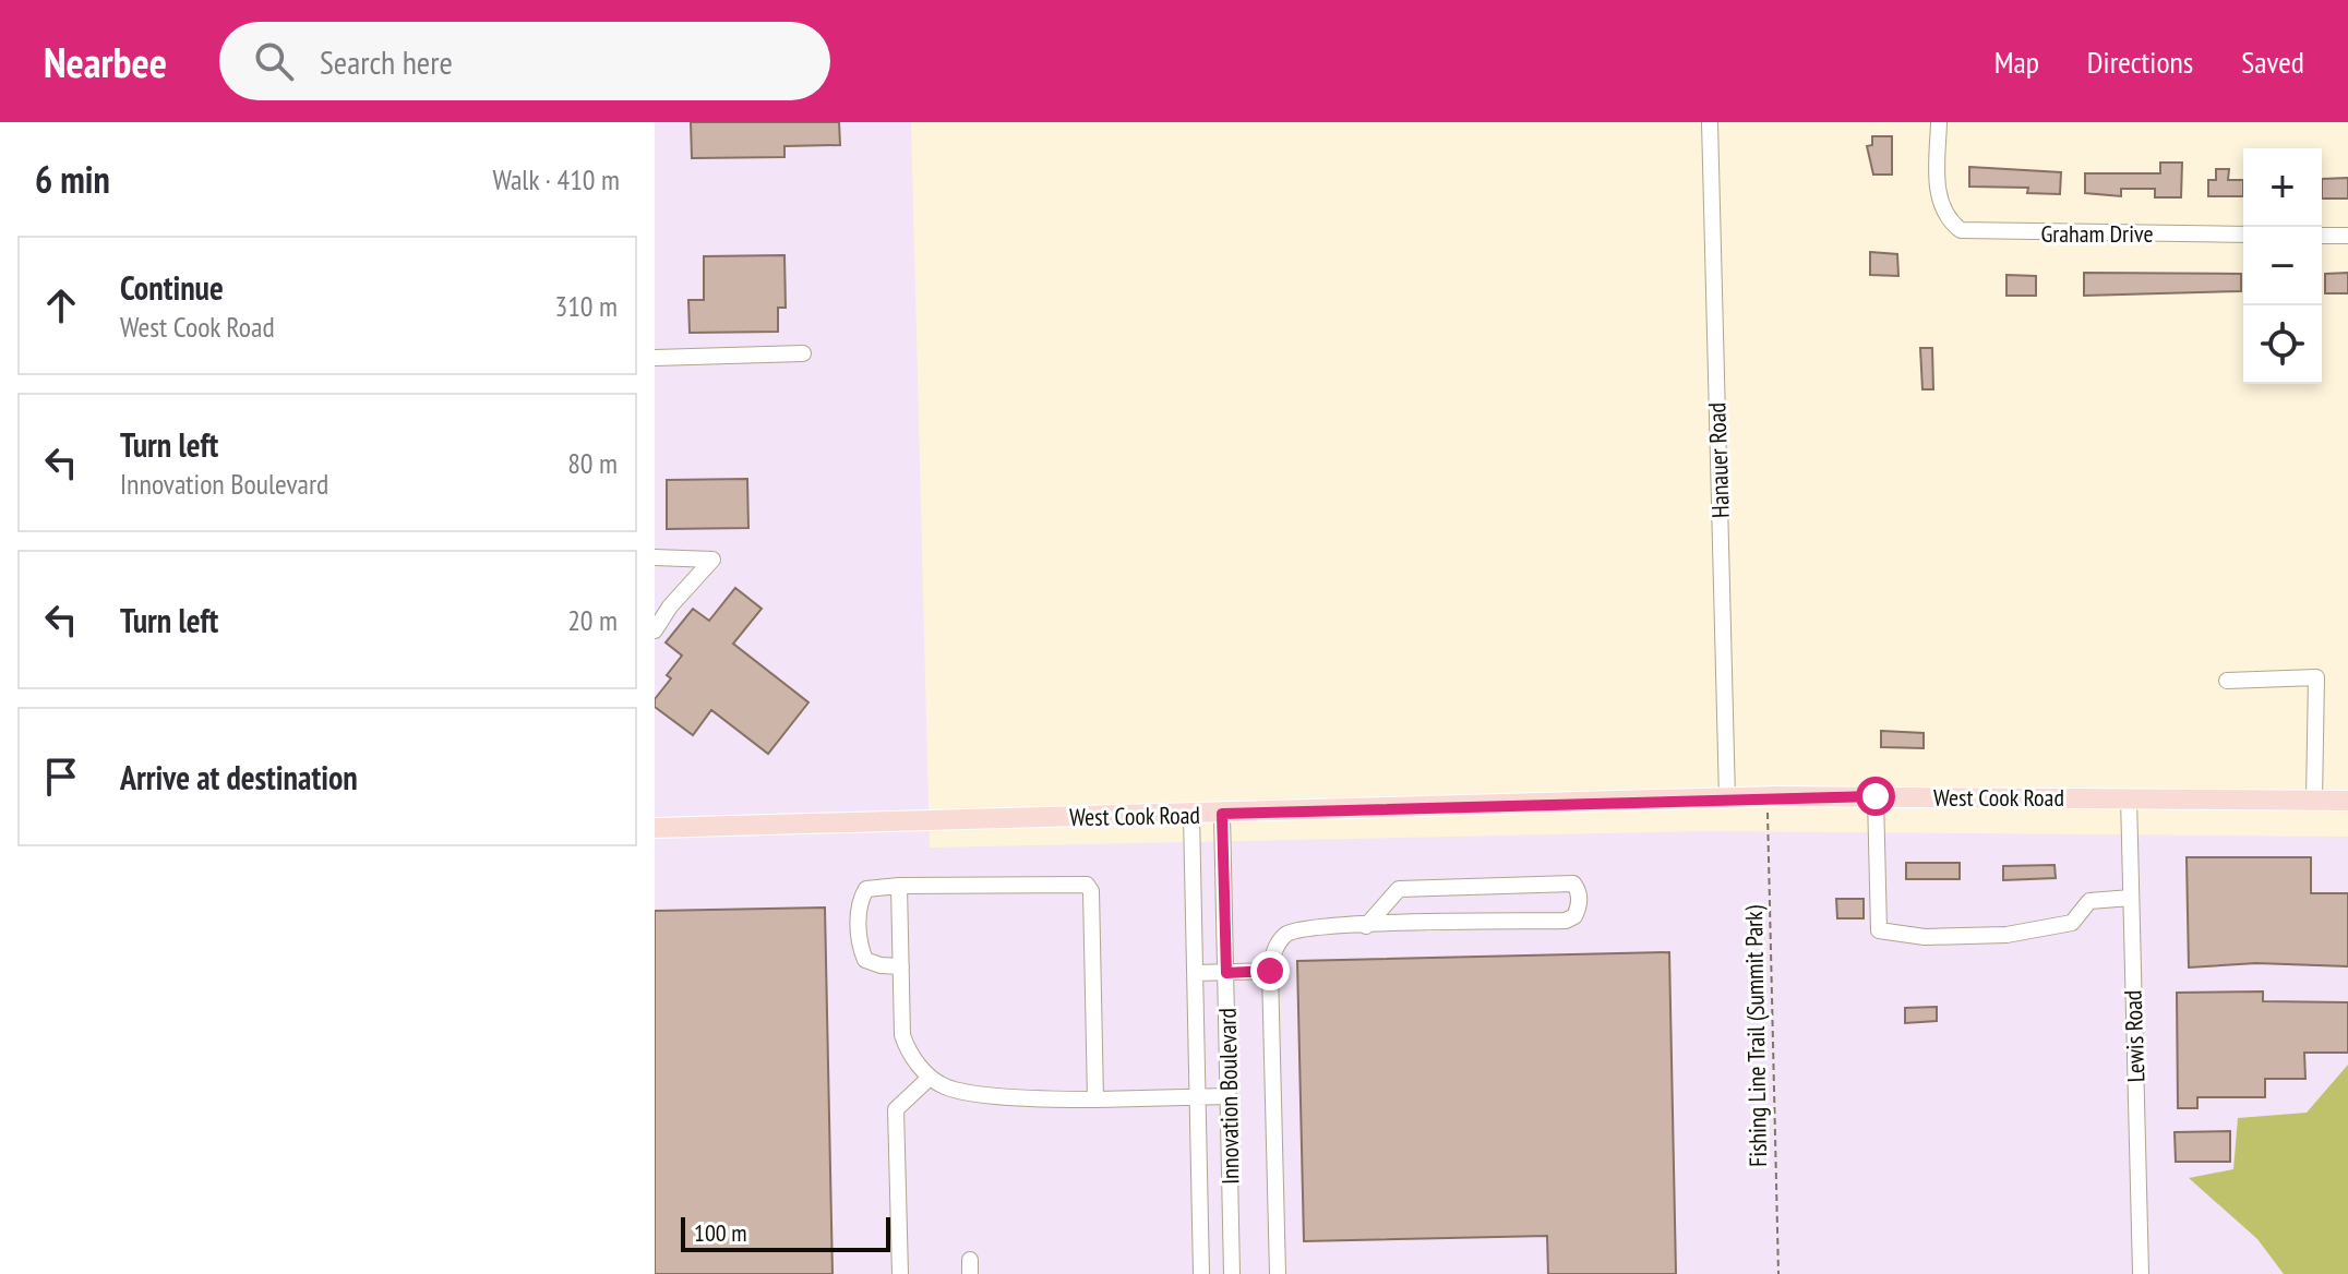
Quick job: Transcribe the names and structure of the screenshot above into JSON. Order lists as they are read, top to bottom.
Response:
{
  "streets": {
    "main road": ["West Cook Road"],
    "street": [
      "Graham Drive",
      "Hanauer Road",
      "Lewis Road",
      "Innovation Boulevard"
    ],
    "path": ["Fishing Line Trail (Summit Park)"]
  },
  "crossings": [
    ["Hanauer Road", "West Cook Road"],
    ["West Cook Road", "Fishing Line Trail (Summit Park)"],
    ["West Cook Road", "Lewis Road"],
    ["West Cook Road", "Innovation Boulevard"]
  ],
  "scale_bar": "100 m",
  "page": {
    "header": "Nearbee",
    "search": "Search here",
    "nav": ["Map", "Directions", "Saved"],
    "heading": ["6 min", "Walk · 410 m"],
    "map_buttons": ["+", "−"],
    "list": [
      ["Continue", "West Cook Road", "310 m"],
      ["Turn left", "Innovation Boulevard", "80 m"],
      ["Turn left", "20 m"],
      "Arrive at destination"
    ],
    "scale": "100 m"
  }
}
